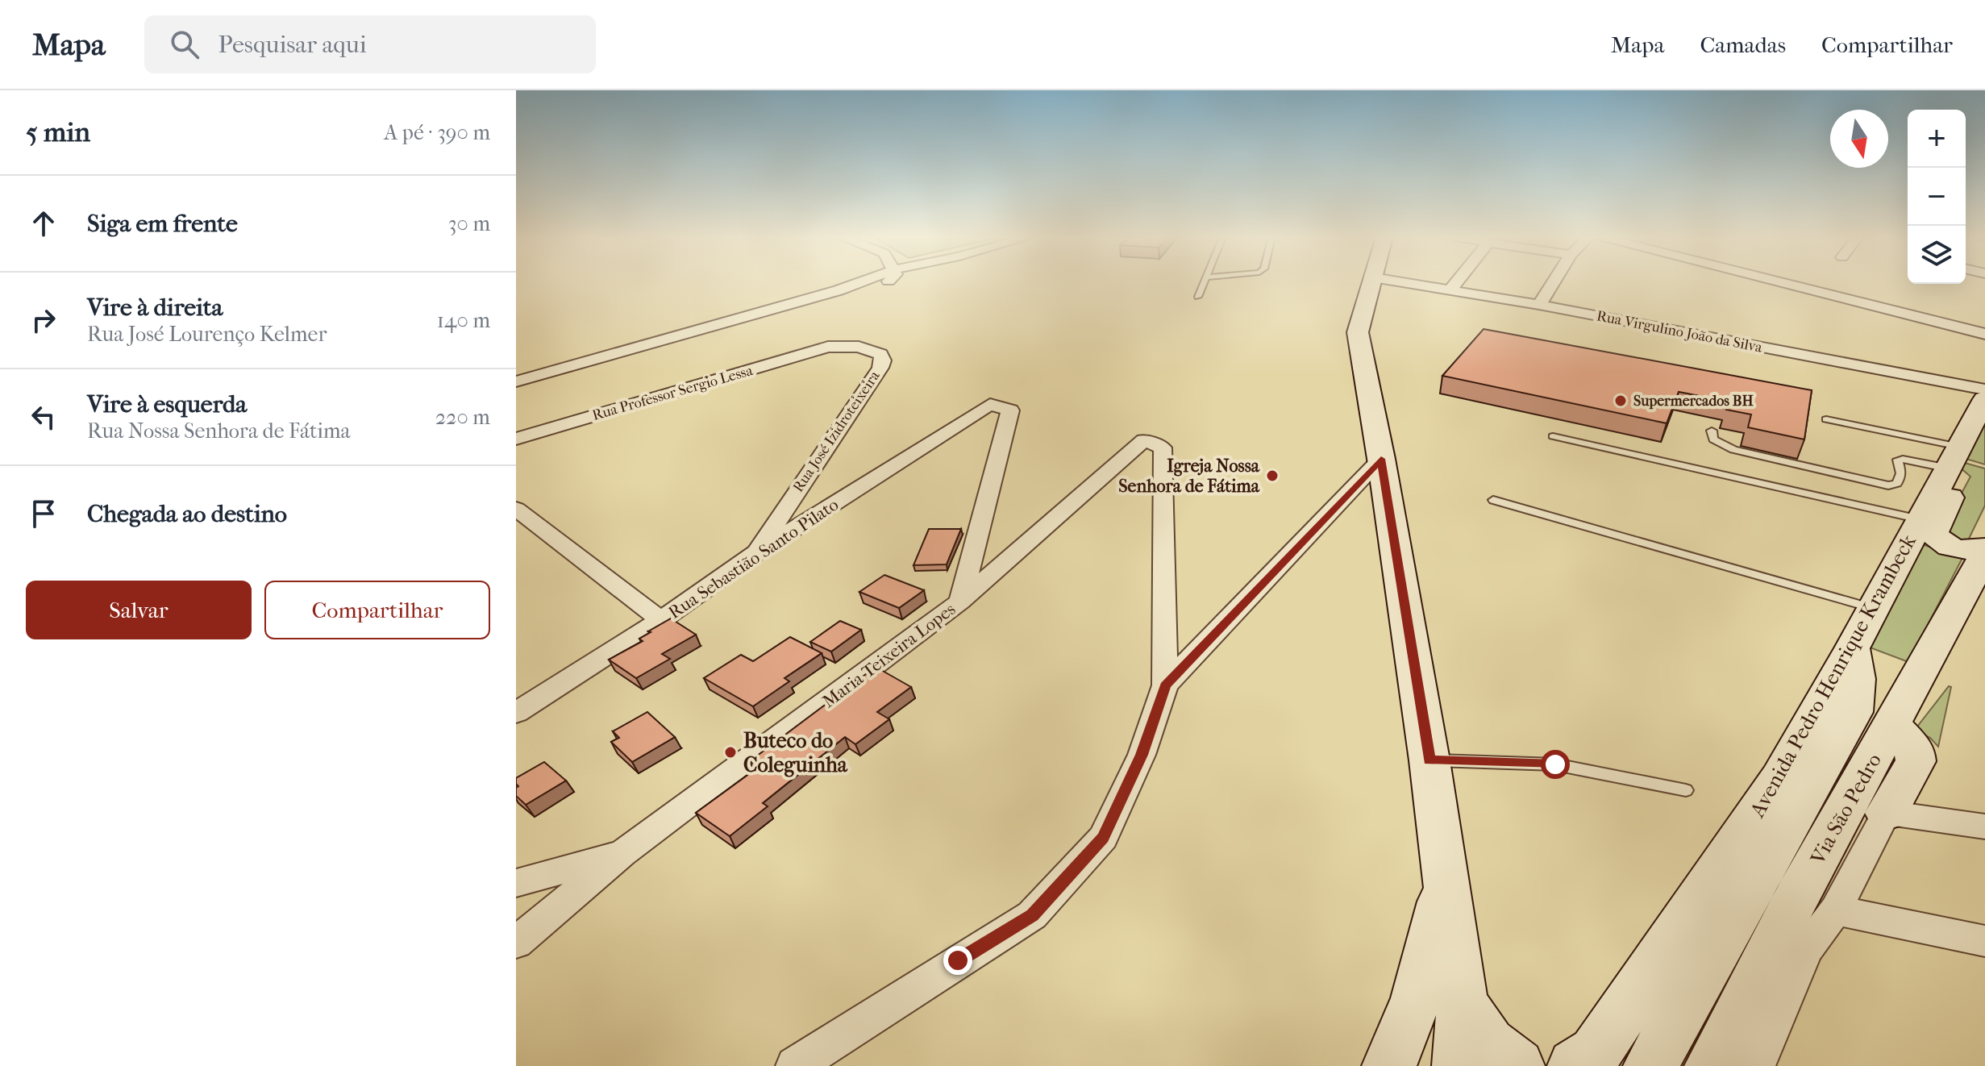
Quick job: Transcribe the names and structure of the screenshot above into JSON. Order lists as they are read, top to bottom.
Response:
{
  "streets": {
    "main road": ["Avenida Pedro Henrique Krambeck", "Via São Pedro"],
    "street": [
      "Rua Virgulino João da Silva",
      "Rua Professor Sergio Lessa",
      "Rua José Izidroteixeira",
      "Rua Sebastião Santo Pilato",
      "Maria Teixeira Lopes"
    ]
  },
  "crossings": [
    ["Rua Professor Sergio Lessa", "Rua José Izidroteixeira"],
    ["Rua José Izidroteixeira", "Rua Sebastião Santo Pilato"],
    ["Rua Sebastião Santo Pilato", "Maria Teixeira Lopes"]
  ],
  "places": ["Supermercados BH", "Igreja Nossa Senhora de Fátima", "Buteco do Coleguinha"],
  "north": "bottom",
  "page": {
    "header": "Mapa",
    "search": "Pesquisar aqui",
    "nav": ["Mapa", "Camadas", "Compartilhar"],
    "heading": ["5 min", "A pé · 390 m"],
    "map_buttons": ["+", "−"],
    "list": [
      ["Siga em frente", "30 m"],
      ["Vire à direita", "Rua José Lourenço Kelmer", "140 m"],
      ["Vire à esquerda", "Rua Nossa Senhora de Fátima", "220 m"],
      "Chegada ao destino"
    ],
    "buttons": ["Salvar", "Compartilhar"]
  }
}
